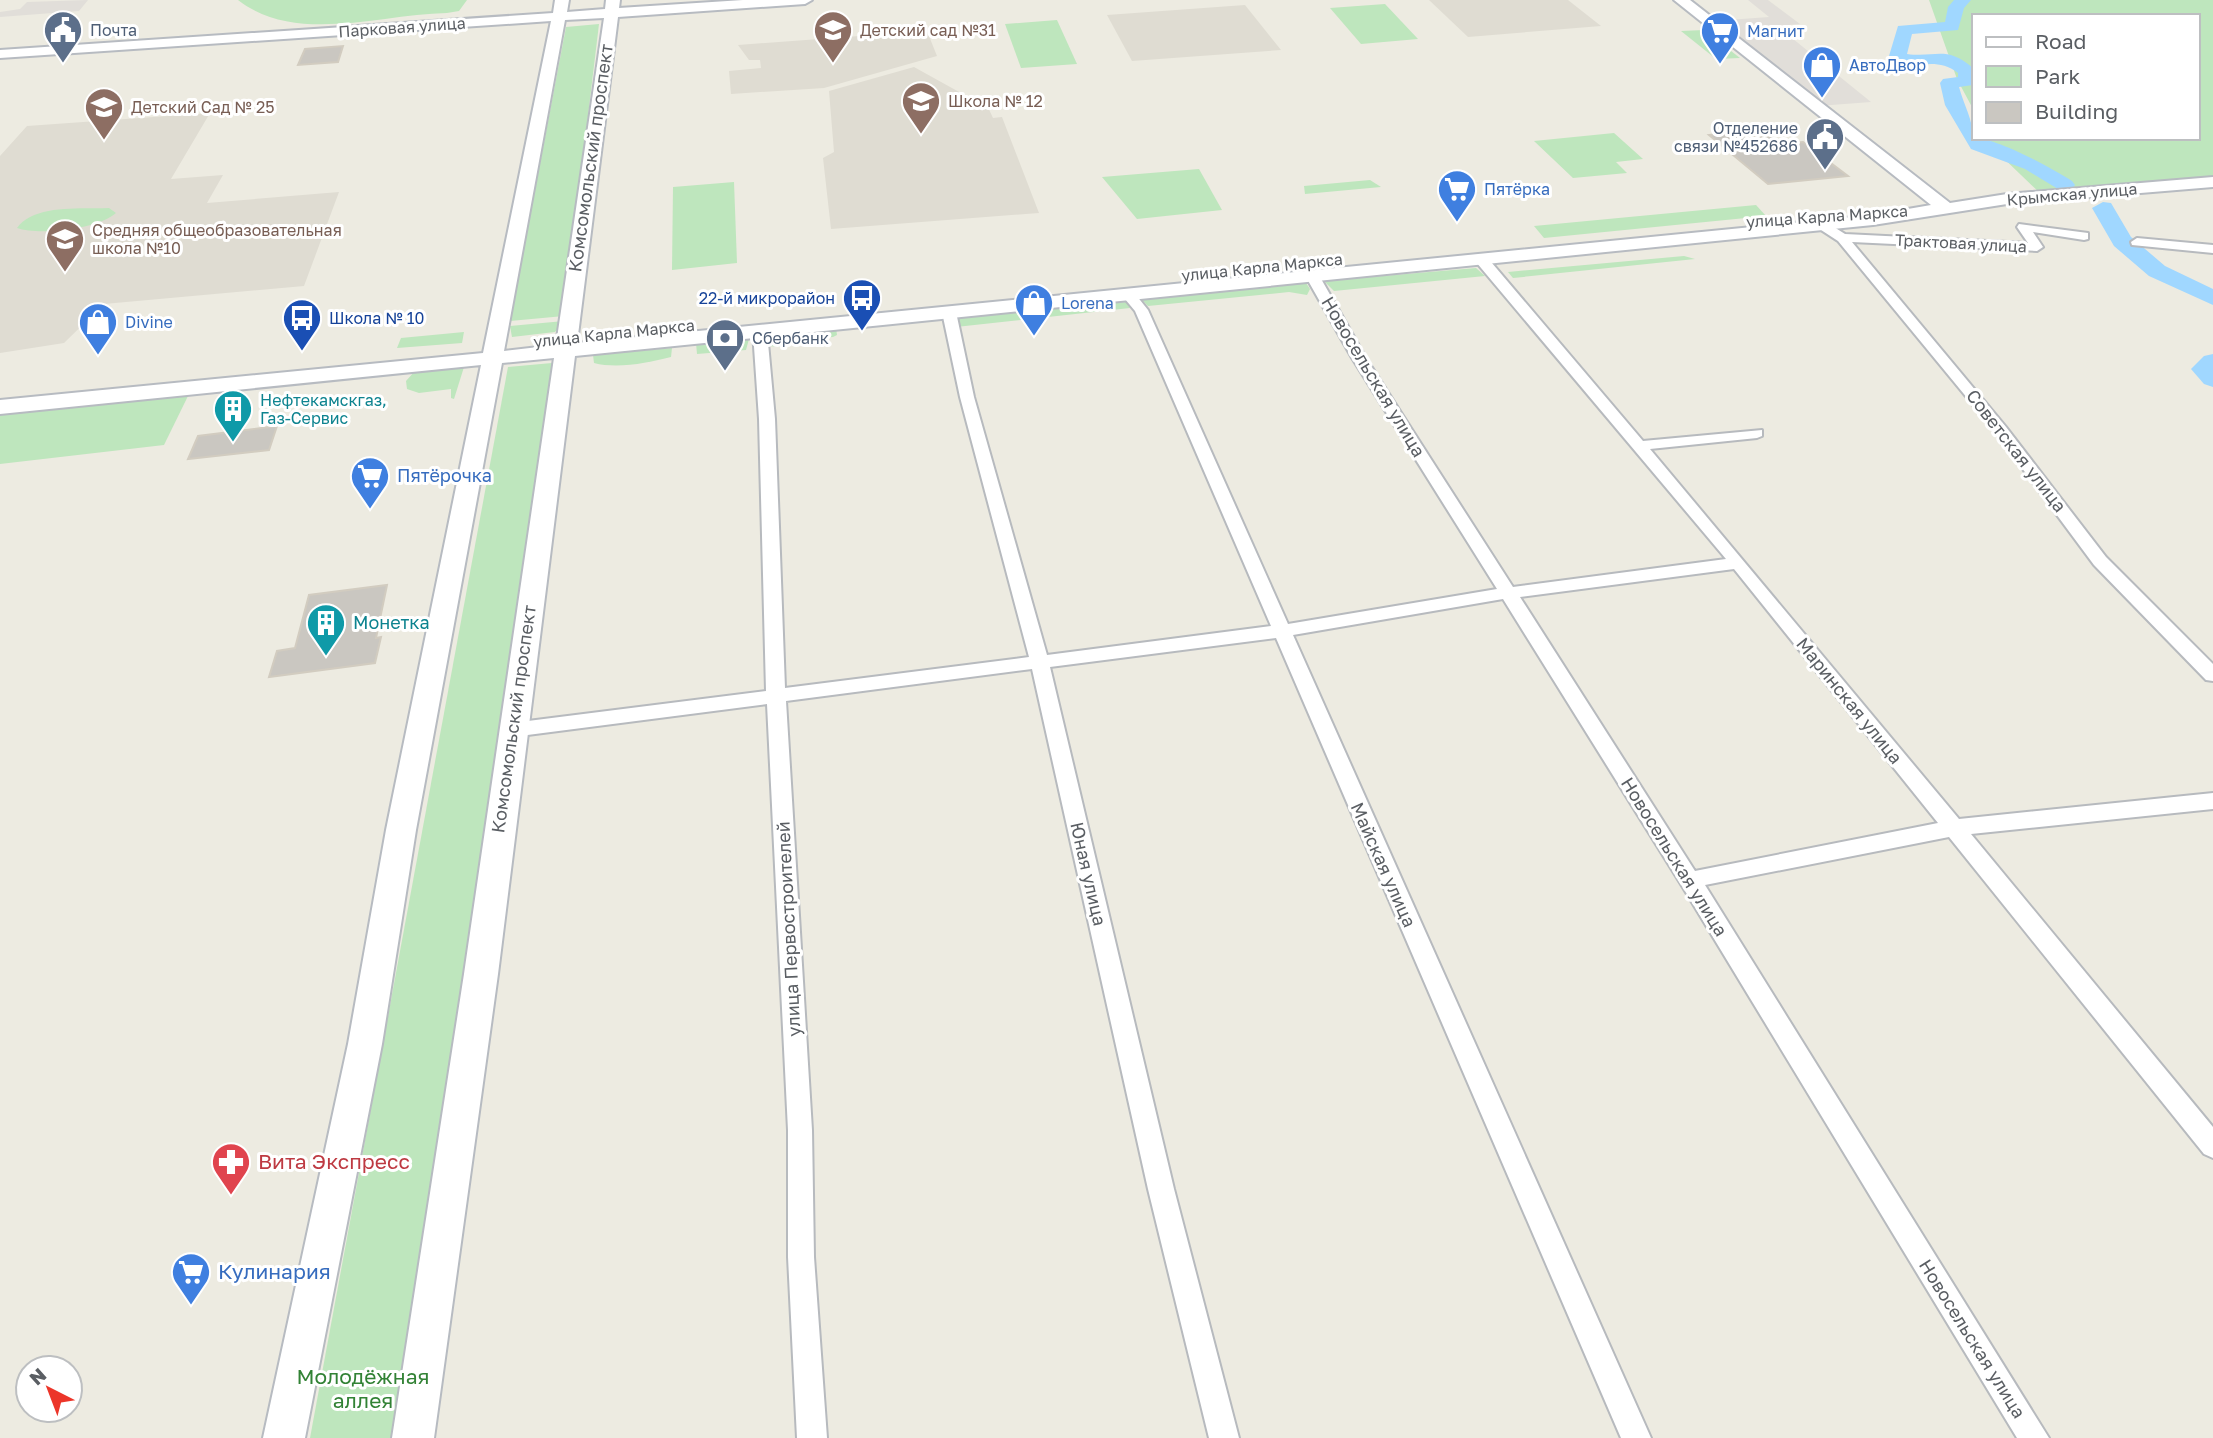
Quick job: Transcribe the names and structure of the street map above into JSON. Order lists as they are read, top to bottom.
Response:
{
  "streets": {
    "main road": [
      "Парковая улица",
      "Комсомольский проспект",
      "Крымская улица",
      "улица Карла Маркса"
    ],
    "street": [
      "Трактовая улица",
      "Новосельская улица",
      "Советская улица",
      "Маринская улица",
      "Майская улица",
      "Юная улица",
      "улица Первостроителей"
    ]
  },
  "crossings": [
    ["Парковая улица", "Комсомольский проспект"],
    ["Комсомольский проспект", "улица Карла Маркса"],
    ["Крымская улица", "улица Карла Маркса"],
    ["улица Карла Маркса", "Новосельская улица"],
    ["улица Карла Маркса", "Советская улица"],
    ["улица Карла Маркса", "Маринская улица"],
    ["улица Карла Маркса", "Майская улица"],
    ["улица Карла Маркса", "Юная улица"],
    ["улица Карла Маркса", "улица Первостроителей"],
    ["Трактовая улица", "Советская улица"]
  ],
  "parks": ["Молодёжная аллея"],
  "places": {
    "public building": ["Почта", "Отделение связи №452686"],
    "school or university": [
      "Детский сад №31",
      "Школа № 12",
      "Детский Сад № 25",
      "Средняя общеобразовательная школа №10"
    ],
    "supermarket": [
      "Магнит",
      "Пятёрка",
      "Пятёрочка",
      "Кулинария"
    ],
    "shop": ["АвтоДвор", "Lorena", "Divine"],
    "bus stop": ["22-й микрорайон", "Школа № 10"],
    "bank": ["Сбербанк"],
    "building": ["Нефтекамскгаз, Газ-Сервис", "Монетка"],
    "pharmacy": ["Вита Экспресс"]
  },
  "legend": ["Road", "Park", "Building"],
  "north": "top left"
}
